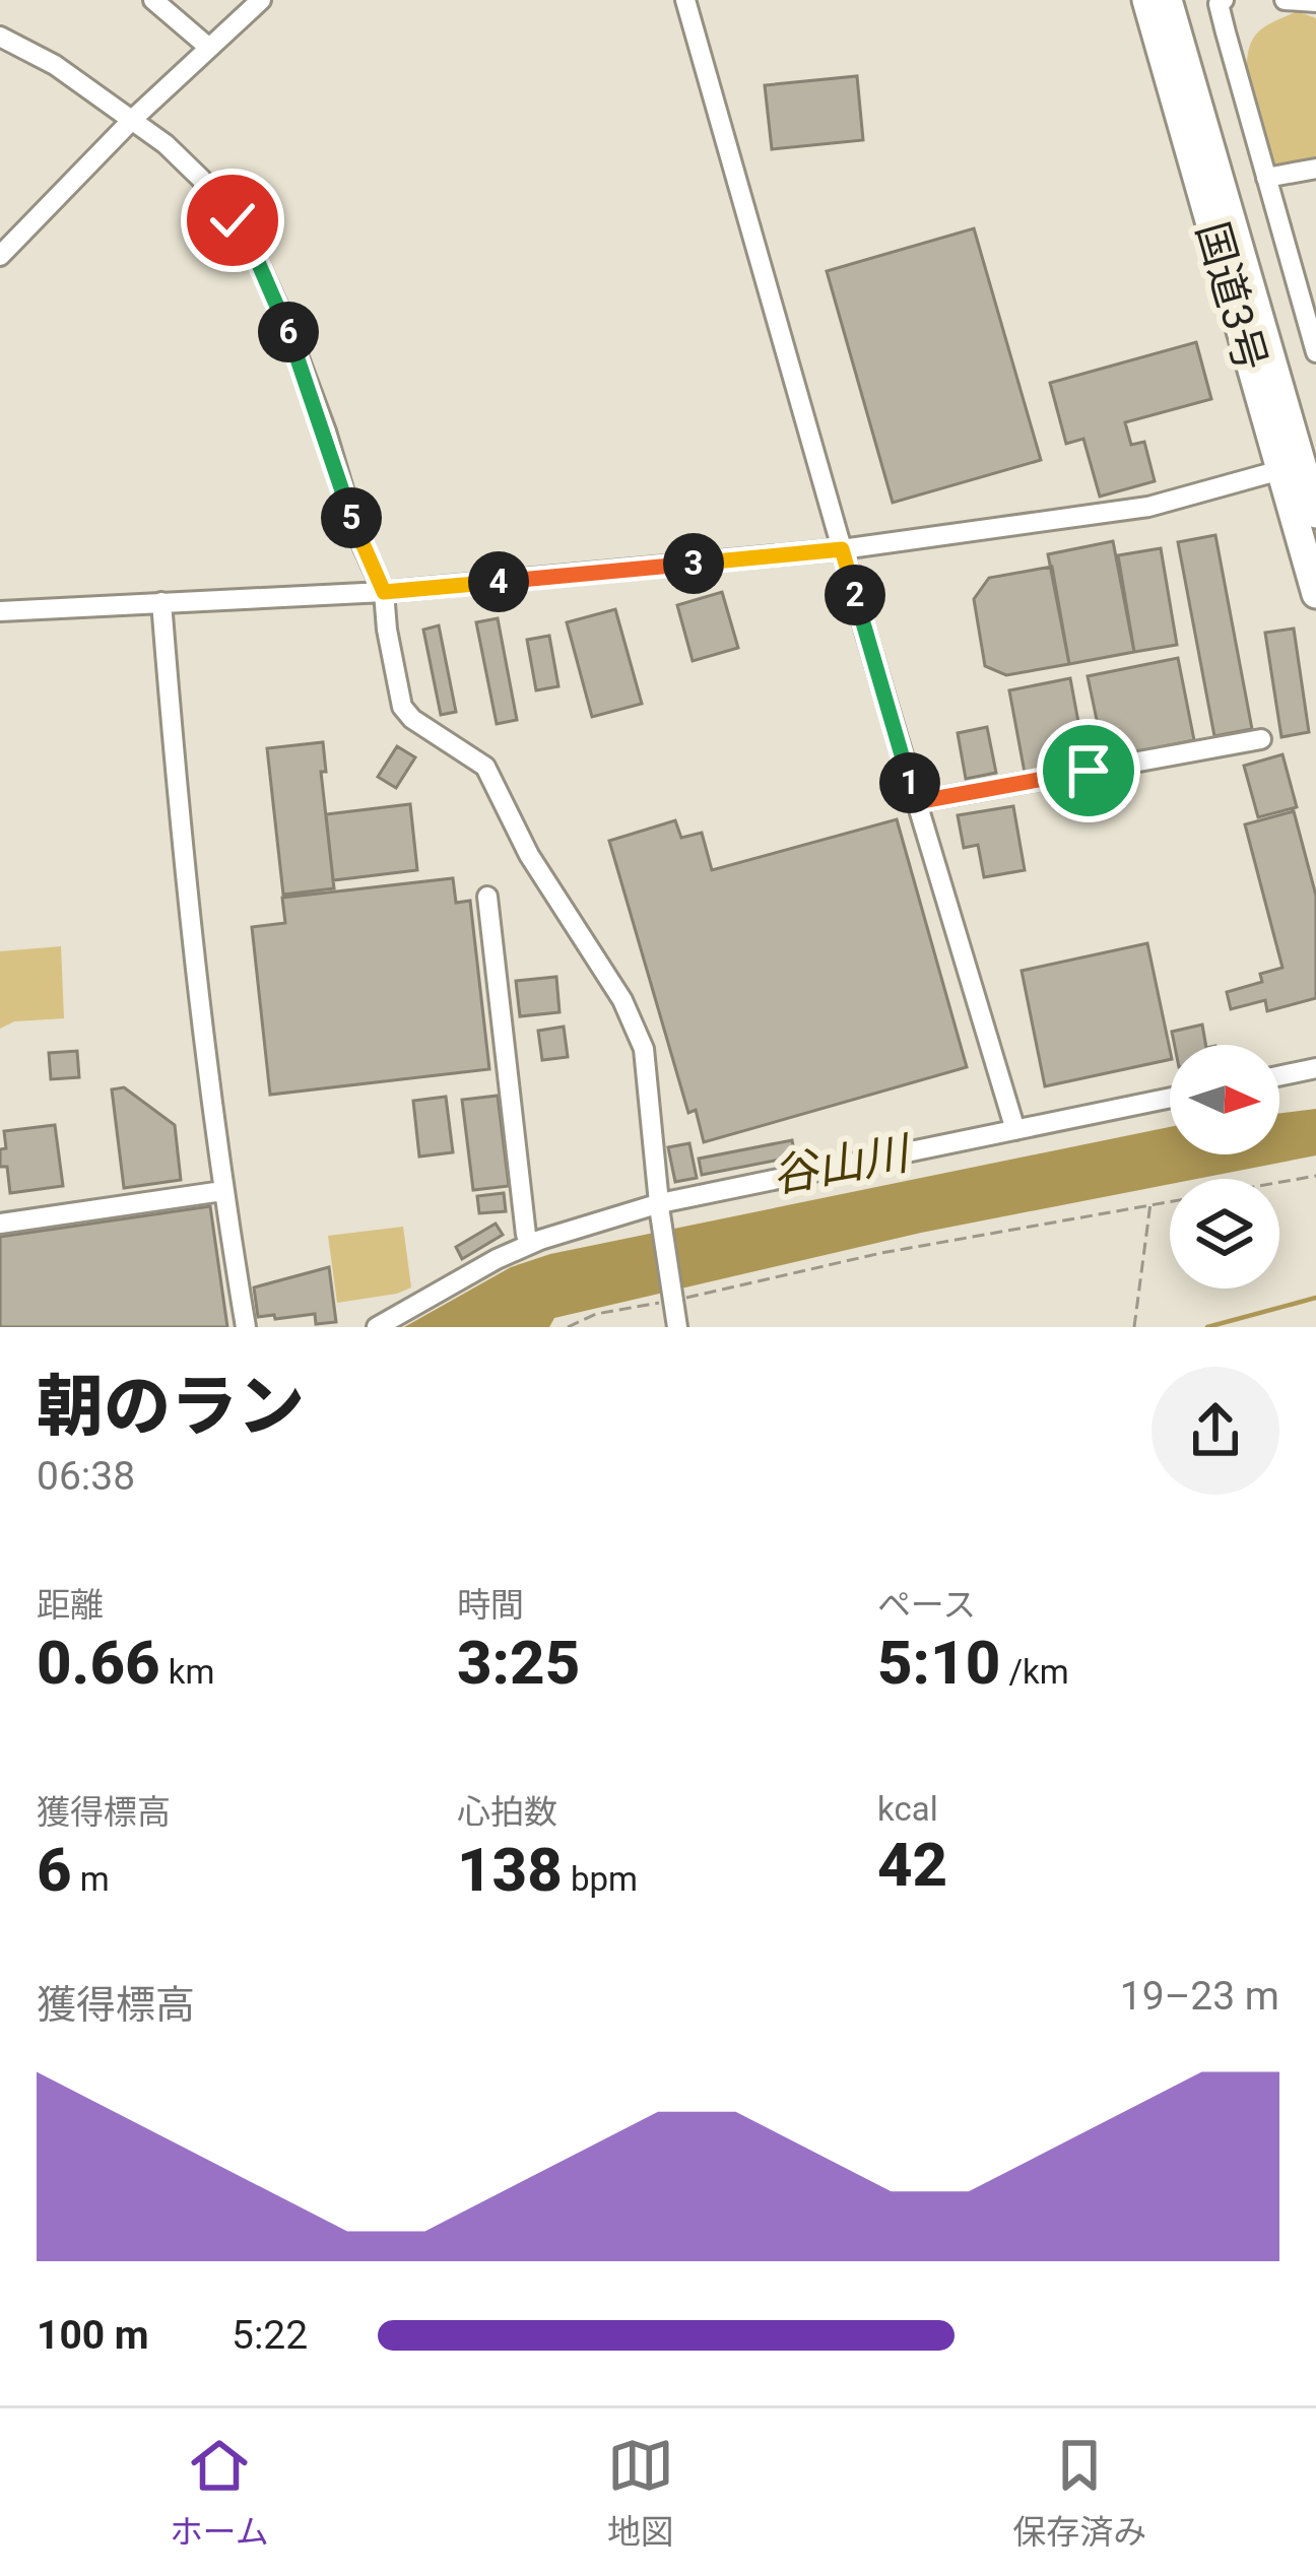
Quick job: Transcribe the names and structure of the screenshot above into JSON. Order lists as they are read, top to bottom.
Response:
{
  "streets": {
    "highway": ["国道3号"]
  },
  "water": ["谷山川"],
  "north": "right",
  "page": {
    "pins": [
      "6",
      "5",
      "3",
      "4",
      "2",
      "1"
    ],
    "heading": ["朝のラン", "06:38"],
    "stats": [
      ["距離", "0.66 km"],
      ["時間", "3:25"],
      ["ペース", "5:10 /km"],
      ["獲得標高", "6 m"],
      ["心拍数", "138 bpm"],
      ["kcal", "42"]
    ],
    "chart": ["獲得標高", "19–23 m"],
    "list": [
      {
        "name": "100 m",
        "note": "5:22"
      }
    ],
    "tabs": ["ホーム", "地図", "保存済み"]
  }
}
